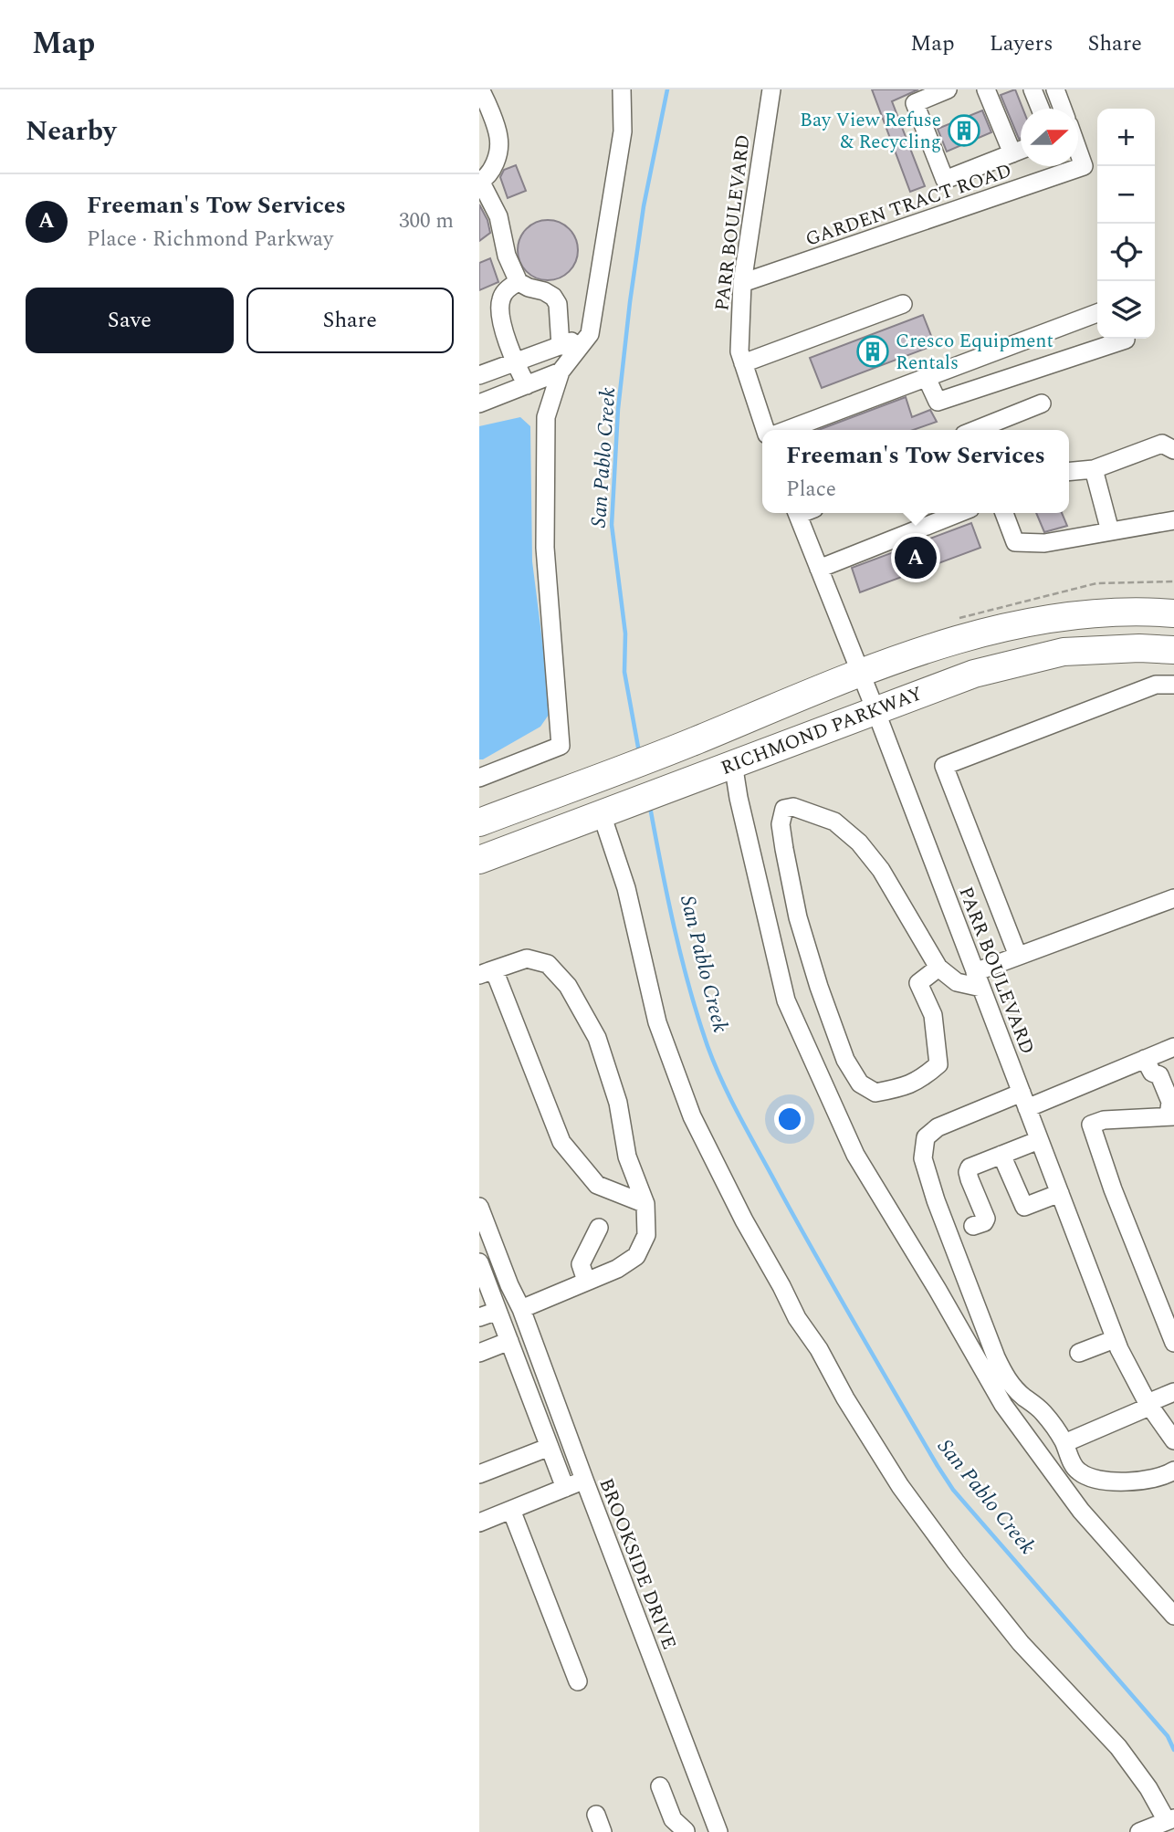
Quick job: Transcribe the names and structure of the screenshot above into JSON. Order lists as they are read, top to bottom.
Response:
{
  "streets": {
    "highway": ["RICHMOND PARKWAY"],
    "street": ["GARDEN TRACT ROAD", "PARR BOULEVARD", "BROOKSIDE DRIVE"]
  },
  "crossings": [
    ["GARDEN TRACT ROAD", "PARR BOULEVARD"],
    ["PARR BOULEVARD", "RICHMOND PARKWAY"]
  ],
  "water": ["San Pablo Creek"],
  "places": {
    "building": ["Bay View Refuse & Recycling", "Cresco Equipment Rentals"]
  },
  "north": "right",
  "page": {
    "header": "Map",
    "nav": ["Map", "Layers", "Share"],
    "heading": "Nearby",
    "map_buttons": ["+", "−"],
    "list": [
      {
        "mark": "A",
        "name": "Freeman's Tow Services",
        "note": "Place · Richmond Parkway",
        "value": "300 m"
      }
    ],
    "buttons": ["Save", "Share"],
    "popup": ["Freeman's Tow Services", "Place"],
    "pins": "A"
  }
}
